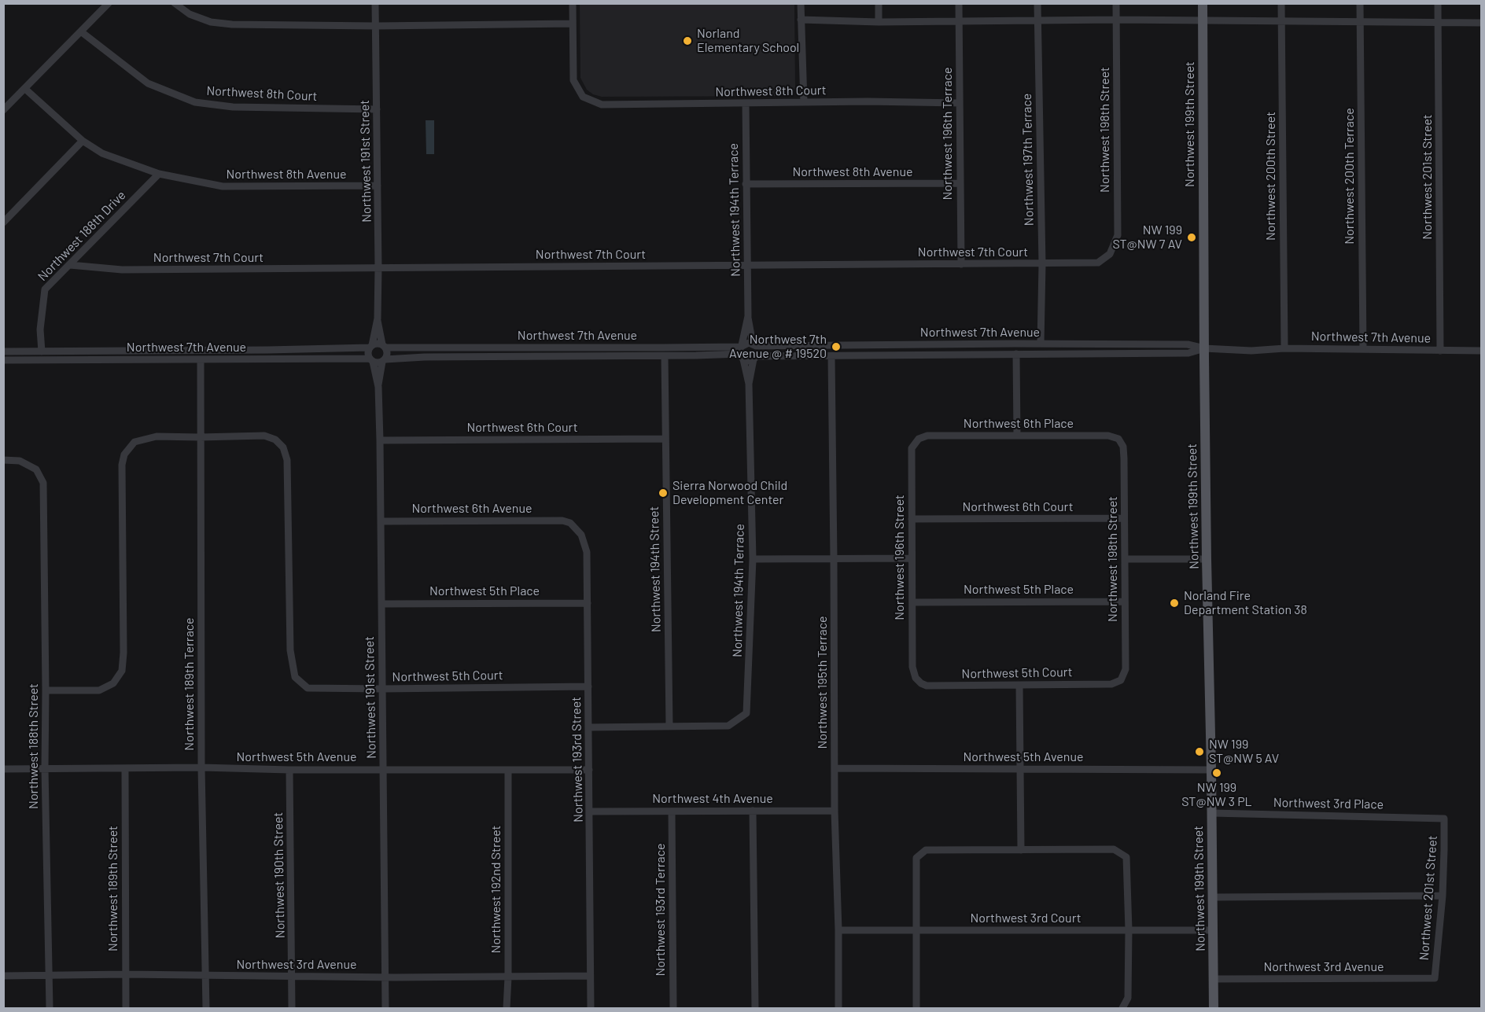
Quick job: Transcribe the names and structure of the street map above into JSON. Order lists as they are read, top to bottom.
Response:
{
  "streets": {
    "main road": ["Northwest 199th Street"],
    "street": [
      "Northwest 8th Court",
      "Northwest 198th Street",
      "Northwest 196th Terrace",
      "Northwest 197th Terrace",
      "Northwest 191st Street",
      "Northwest 8th Avenue",
      "Northwest 200th Street",
      "Northwest 200th Terrace",
      "Northwest 201st Street",
      "Northwest 194th Terrace",
      "Northwest 188th Drive",
      "Northwest 7th Court",
      "Northwest 7th Avenue",
      "Northwest 6th Place",
      "Northwest 6th Court",
      "Northwest 6th Avenue",
      "Northwest 196th Street",
      "Northwest 194th Street",
      "Northwest 5th Place",
      "Northwest 5th Court",
      "Northwest 195th Terrace",
      "Northwest 189th Terrace",
      "Northwest 188th Street",
      "Northwest 5th Avenue",
      "Northwest 193rd Street",
      "Northwest 4th Avenue",
      "Northwest 3rd Place",
      "Northwest 190th Street",
      "Northwest 189th Street",
      "Northwest 192nd Street",
      "Northwest 193rd Terrace",
      "Northwest 3rd Court",
      "Northwest 3rd Avenue"
    ]
  },
  "crossings": [
    ["Northwest 8th Court", "Northwest 196th Terrace"],
    ["Northwest 8th Court", "Northwest 191st Street"],
    ["Northwest 8th Court", "Northwest 194th Terrace"],
    ["Northwest 199th Street", "Northwest 7th Avenue"],
    ["Northwest 199th Street", "Northwest 5th Avenue"],
    ["Northwest 199th Street", "Northwest 3rd Place"],
    ["Northwest 199th Street", "Northwest 3rd Court"],
    ["Northwest 199th Street", "Northwest 3rd Avenue"],
    ["Northwest 198th Street", "Northwest 7th Court"],
    ["Northwest 198th Street", "Northwest 6th Place"],
    ["Northwest 198th Street", "Northwest 6th Court"],
    ["Northwest 198th Street", "Northwest 5th Place"],
    ["Northwest 198th Street", "Northwest 5th Court"],
    ["Northwest 196th Terrace", "Northwest 8th Avenue"],
    ["Northwest 196th Terrace", "Northwest 7th Court"],
    ["Northwest 197th Terrace", "Northwest 7th Court"],
    ["Northwest 197th Terrace", "Northwest 7th Avenue"],
    ["Northwest 191st Street", "Northwest 8th Avenue"],
    ["Northwest 191st Street", "Northwest 7th Court"],
    ["Northwest 191st Street", "Northwest 7th Avenue"],
    ["Northwest 191st Street", "Northwest 6th Court"],
    ["Northwest 191st Street", "Northwest 6th Avenue"],
    ["Northwest 191st Street", "Northwest 5th Place"],
    ["Northwest 191st Street", "Northwest 5th Court"],
    ["Northwest 191st Street", "Northwest 5th Avenue"],
    ["Northwest 191st Street", "Northwest 3rd Avenue"],
    ["Northwest 8th Avenue", "Northwest 194th Terrace"],
    ["Northwest 8th Avenue", "Northwest 188th Drive"],
    ["Northwest 200th Street", "Northwest 7th Avenue"],
    ["Northwest 200th Terrace", "Northwest 7th Avenue"],
    ["Northwest 201st Street", "Northwest 7th Avenue"],
    ["Northwest 201st Street", "Northwest 3rd Place"],
    ["Northwest 201st Street", "Northwest 3rd Avenue"],
    ["Northwest 194th Terrace", "Northwest 7th Court"],
    ["Northwest 194th Terrace", "Northwest 7th Avenue"],
    ["Northwest 194th Terrace", "Northwest 194th Street"],
    ["Northwest 188th Drive", "Northwest 7th Court"],
    ["Northwest 188th Drive", "Northwest 7th Avenue"],
    ["Northwest 7th Avenue", "Northwest 194th Street"],
    ["Northwest 7th Avenue", "Northwest 195th Terrace"],
    ["Northwest 7th Avenue", "Northwest 189th Terrace"],
    ["Northwest 6th Place", "Northwest 196th Street"],
    ["Northwest 6th Court", "Northwest 196th Street"],
    ["Northwest 6th Court", "Northwest 194th Street"],
    ["Northwest 6th Avenue", "Northwest 193rd Street"],
    ["Northwest 196th Street", "Northwest 5th Place"],
    ["Northwest 196th Street", "Northwest 5th Court"],
    ["Northwest 5th Place", "Northwest 193rd Street"],
    ["Northwest 5th Court", "Northwest 189th Terrace"],
    ["Northwest 5th Court", "Northwest 193rd Street"],
    ["Northwest 195th Terrace", "Northwest 5th Avenue"],
    ["Northwest 195th Terrace", "Northwest 4th Avenue"],
    ["Northwest 195th Terrace", "Northwest 3rd Court"],
    ["Northwest 189th Terrace", "Northwest 5th Avenue"],
    ["Northwest 189th Terrace", "Northwest 3rd Avenue"],
    ["Northwest 188th Street", "Northwest 5th Avenue"],
    ["Northwest 188th Street", "Northwest 3rd Avenue"],
    ["Northwest 5th Avenue", "Northwest 193rd Street"],
    ["Northwest 5th Avenue", "Northwest 190th Street"],
    ["Northwest 5th Avenue", "Northwest 189th Street"],
    ["Northwest 5th Avenue", "Northwest 192nd Street"],
    ["Northwest 193rd Street", "Northwest 4th Avenue"],
    ["Northwest 193rd Street", "Northwest 3rd Avenue"],
    ["Northwest 4th Avenue", "Northwest 193rd Terrace"],
    ["Northwest 190th Street", "Northwest 3rd Avenue"],
    ["Northwest 189th Street", "Northwest 3rd Avenue"],
    ["Northwest 192nd Street", "Northwest 3rd Avenue"]
  ],
  "places": [
    "Norland Elementary School",
    "NW 199 ST@NW 7 AV",
    "Northwest 7th Avenue @ # 19520",
    "Sierra Norwood Child Development Center",
    "Norland Fire Department Station 38",
    "NW 199 ST@NW 5 AV",
    "NW 199 ST@NW 3 PL"
  ]
}
